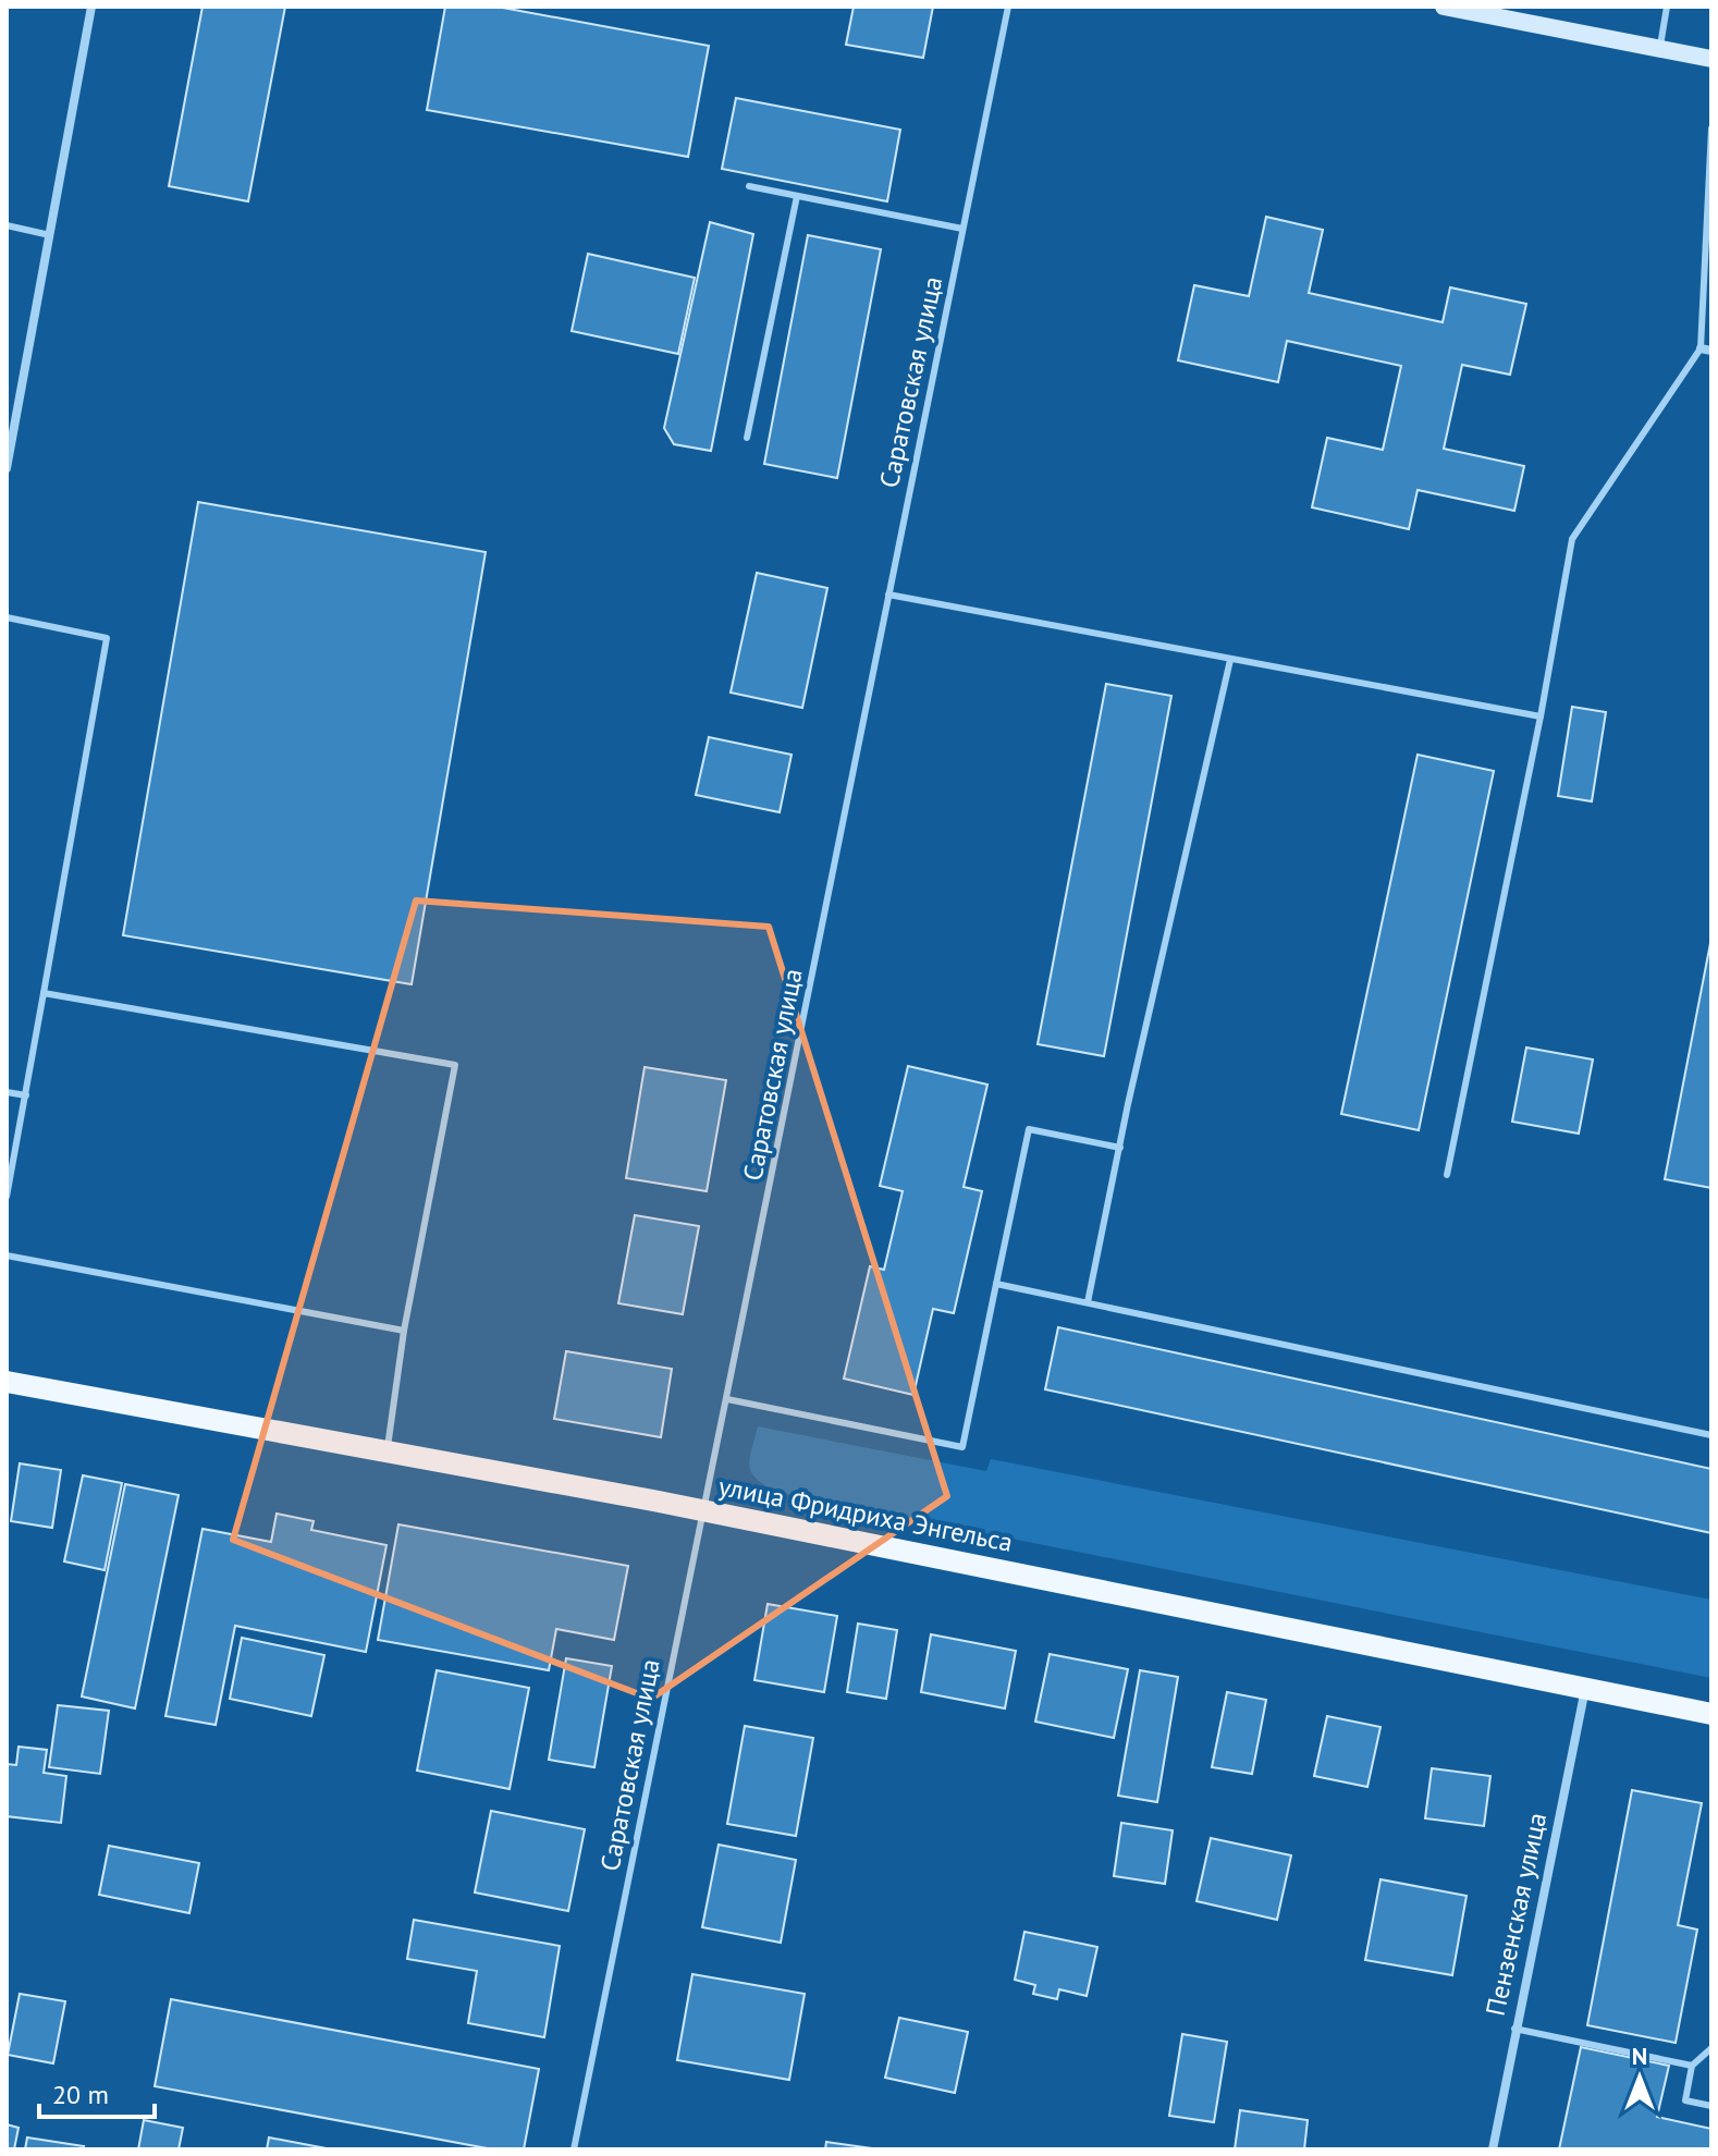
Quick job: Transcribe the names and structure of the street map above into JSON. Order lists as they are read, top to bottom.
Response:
{
  "streets": {
    "main road": ["улица Фридриха Энгельса"],
    "street": ["Пензенская улица"],
    "lane": ["Саратовская улица"]
  },
  "crossings": [
    ["Саратовская улица", "улица Фридриха Энгельса"],
    ["улица Фридриха Энгельса", "Пензенская улица"]
  ],
  "scale_bar": "20 m",
  "north": "top"
}
